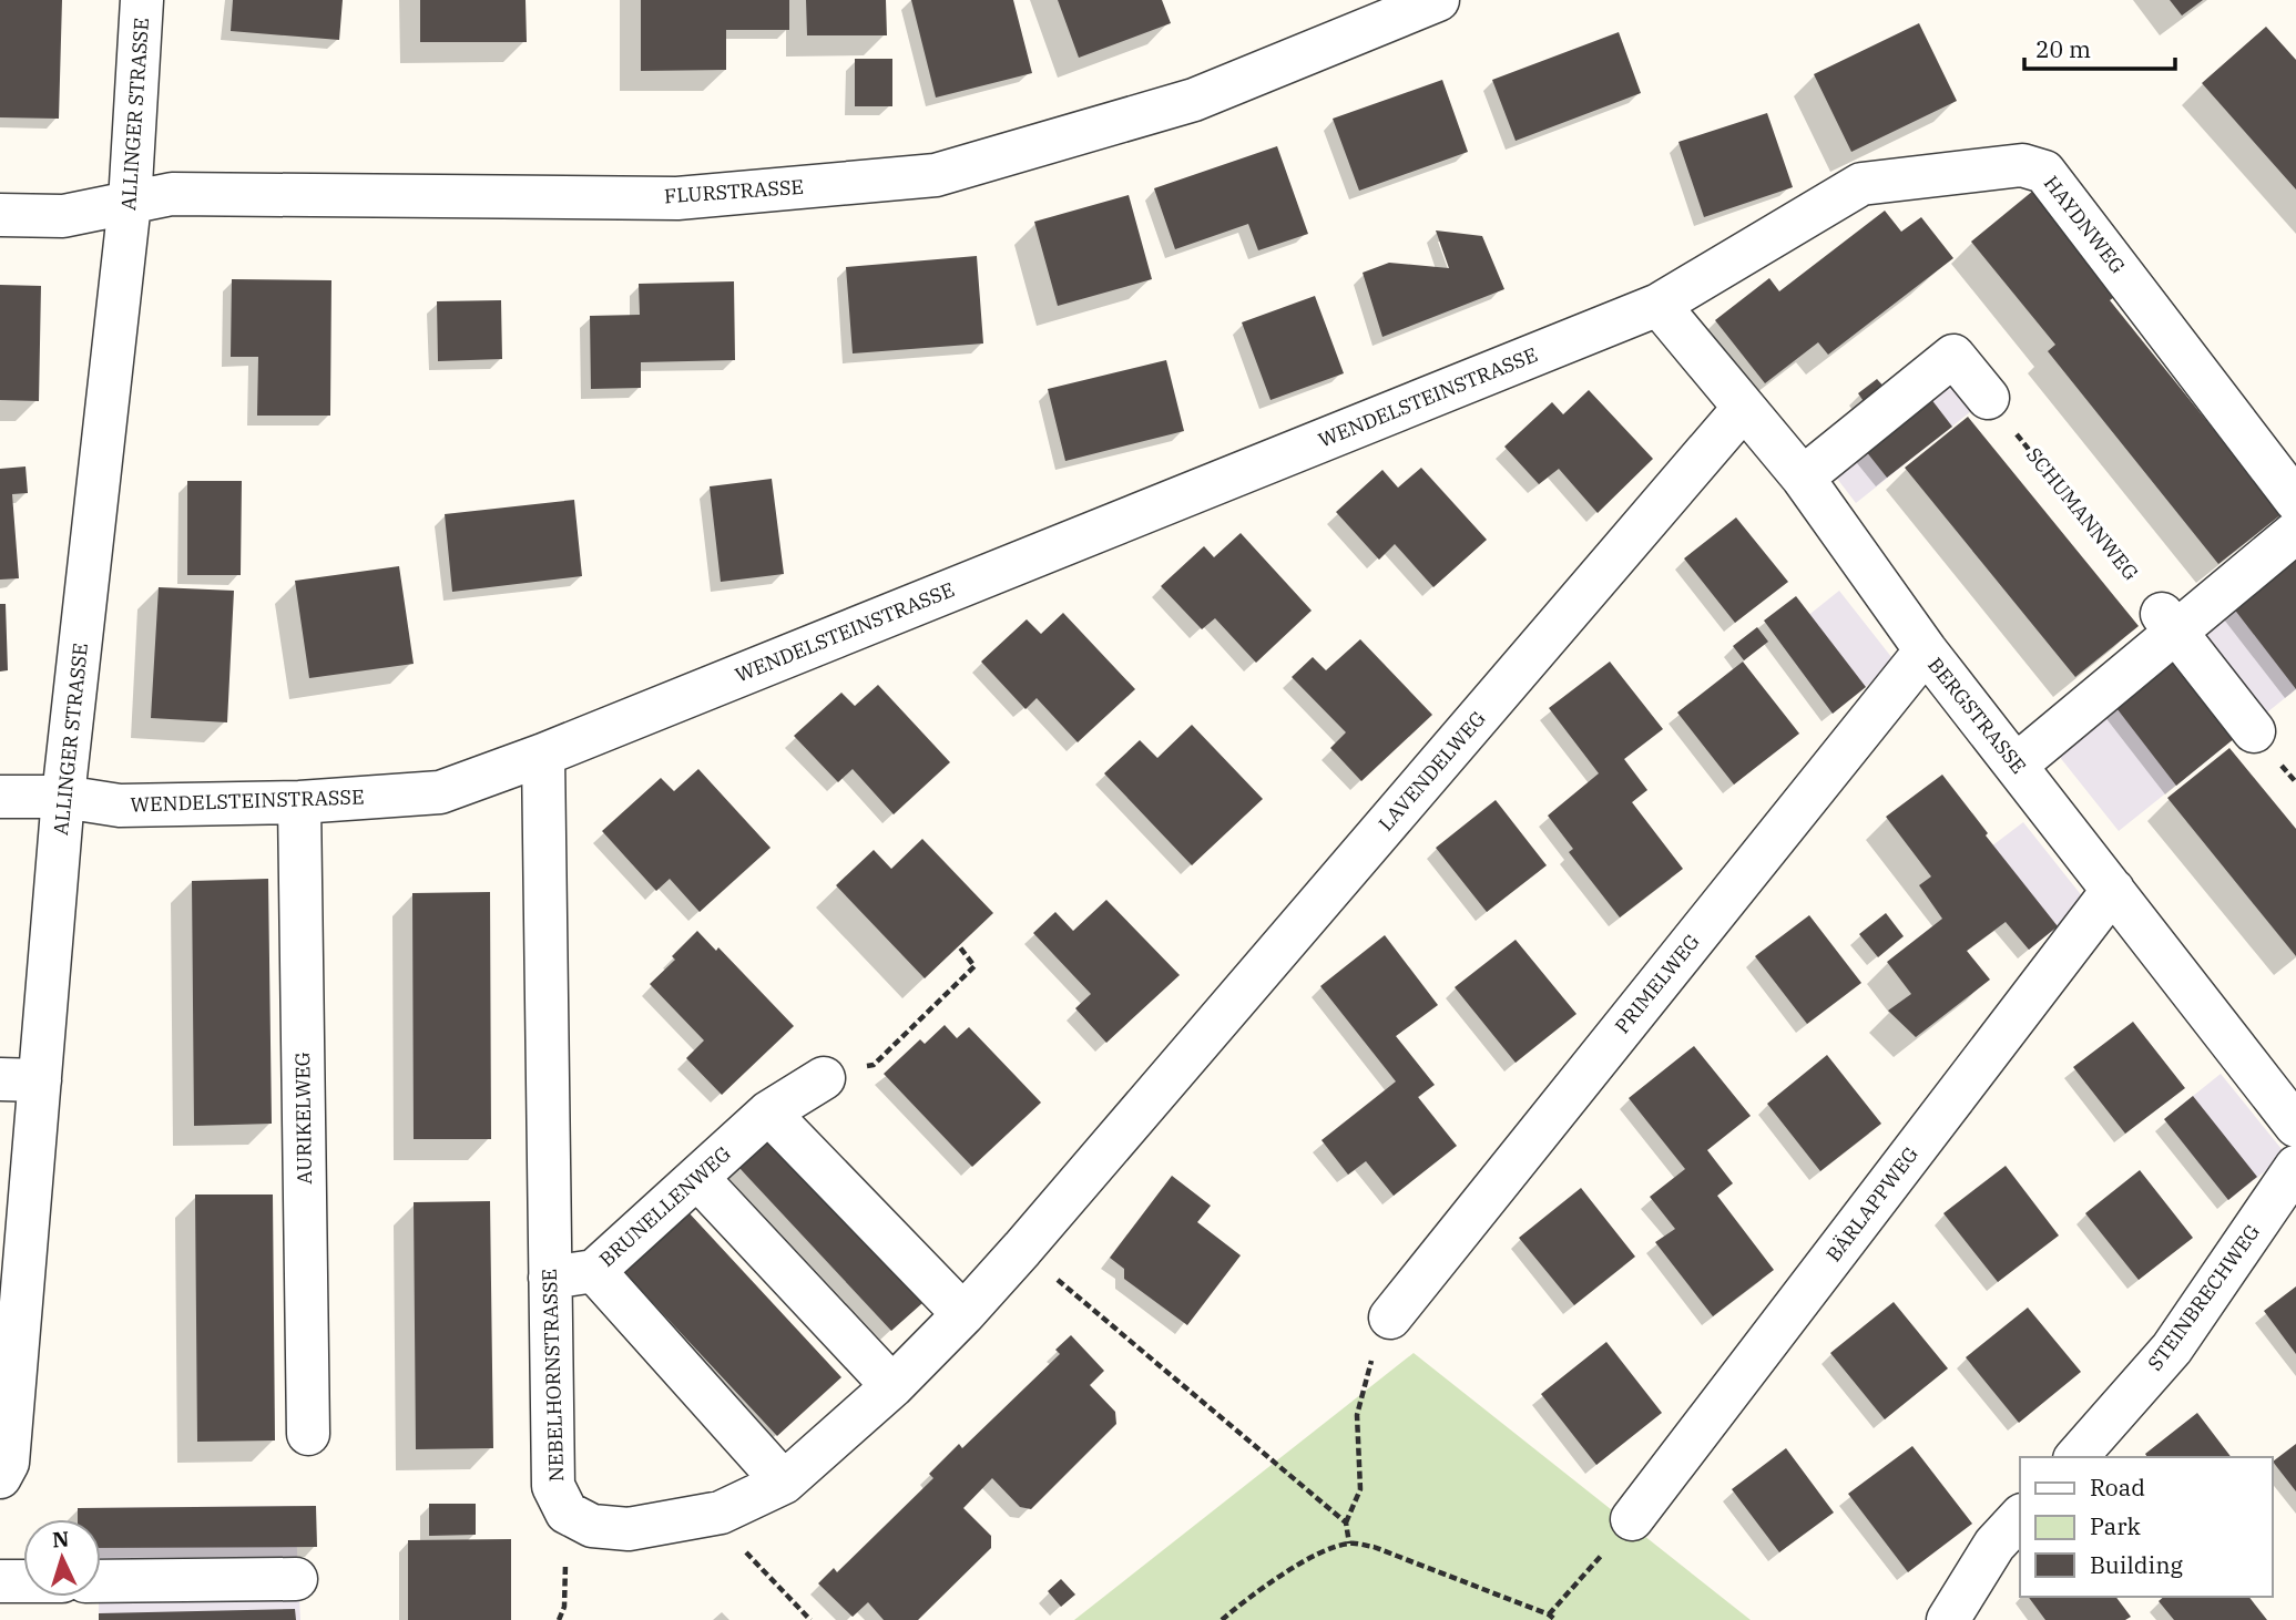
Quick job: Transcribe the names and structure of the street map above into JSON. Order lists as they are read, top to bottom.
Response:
{
  "streets": {
    "street": [
      "ALLINGER STRASSE",
      "FLURSTRASSE",
      "HAYDNWEG",
      "WENDELSTEINSTRASSE",
      "BERGSTRASSE",
      "LAVENDELWEG",
      "PRIMELWEG",
      "AURIKELWEG",
      "BÄRLAPPWEG",
      "BRUNELLENWEG",
      "STEINBRECHWEG",
      "NEBELHORNSTRASSE"
    ],
    "path": ["SCHUMANNWEG"]
  },
  "crossings": [
    ["ALLINGER STRASSE", "FLURSTRASSE"],
    ["ALLINGER STRASSE", "WENDELSTEINSTRASSE"],
    ["HAYDNWEG", "WENDELSTEINSTRASSE"],
    ["HAYDNWEG", "BERGSTRASSE"],
    ["WENDELSTEINSTRASSE", "BERGSTRASSE"],
    ["WENDELSTEINSTRASSE", "AURIKELWEG"],
    ["WENDELSTEINSTRASSE", "NEBELHORNSTRASSE"],
    ["BERGSTRASSE", "LAVENDELWEG"],
    ["BERGSTRASSE", "PRIMELWEG"],
    ["BERGSTRASSE", "BÄRLAPPWEG"],
    ["LAVENDELWEG", "NEBELHORNSTRASSE"],
    ["BRUNELLENWEG", "NEBELHORNSTRASSE"]
  ],
  "legend": ["Road", "Park", "Building"],
  "scale_bar": "20 m",
  "north": "top"
}
